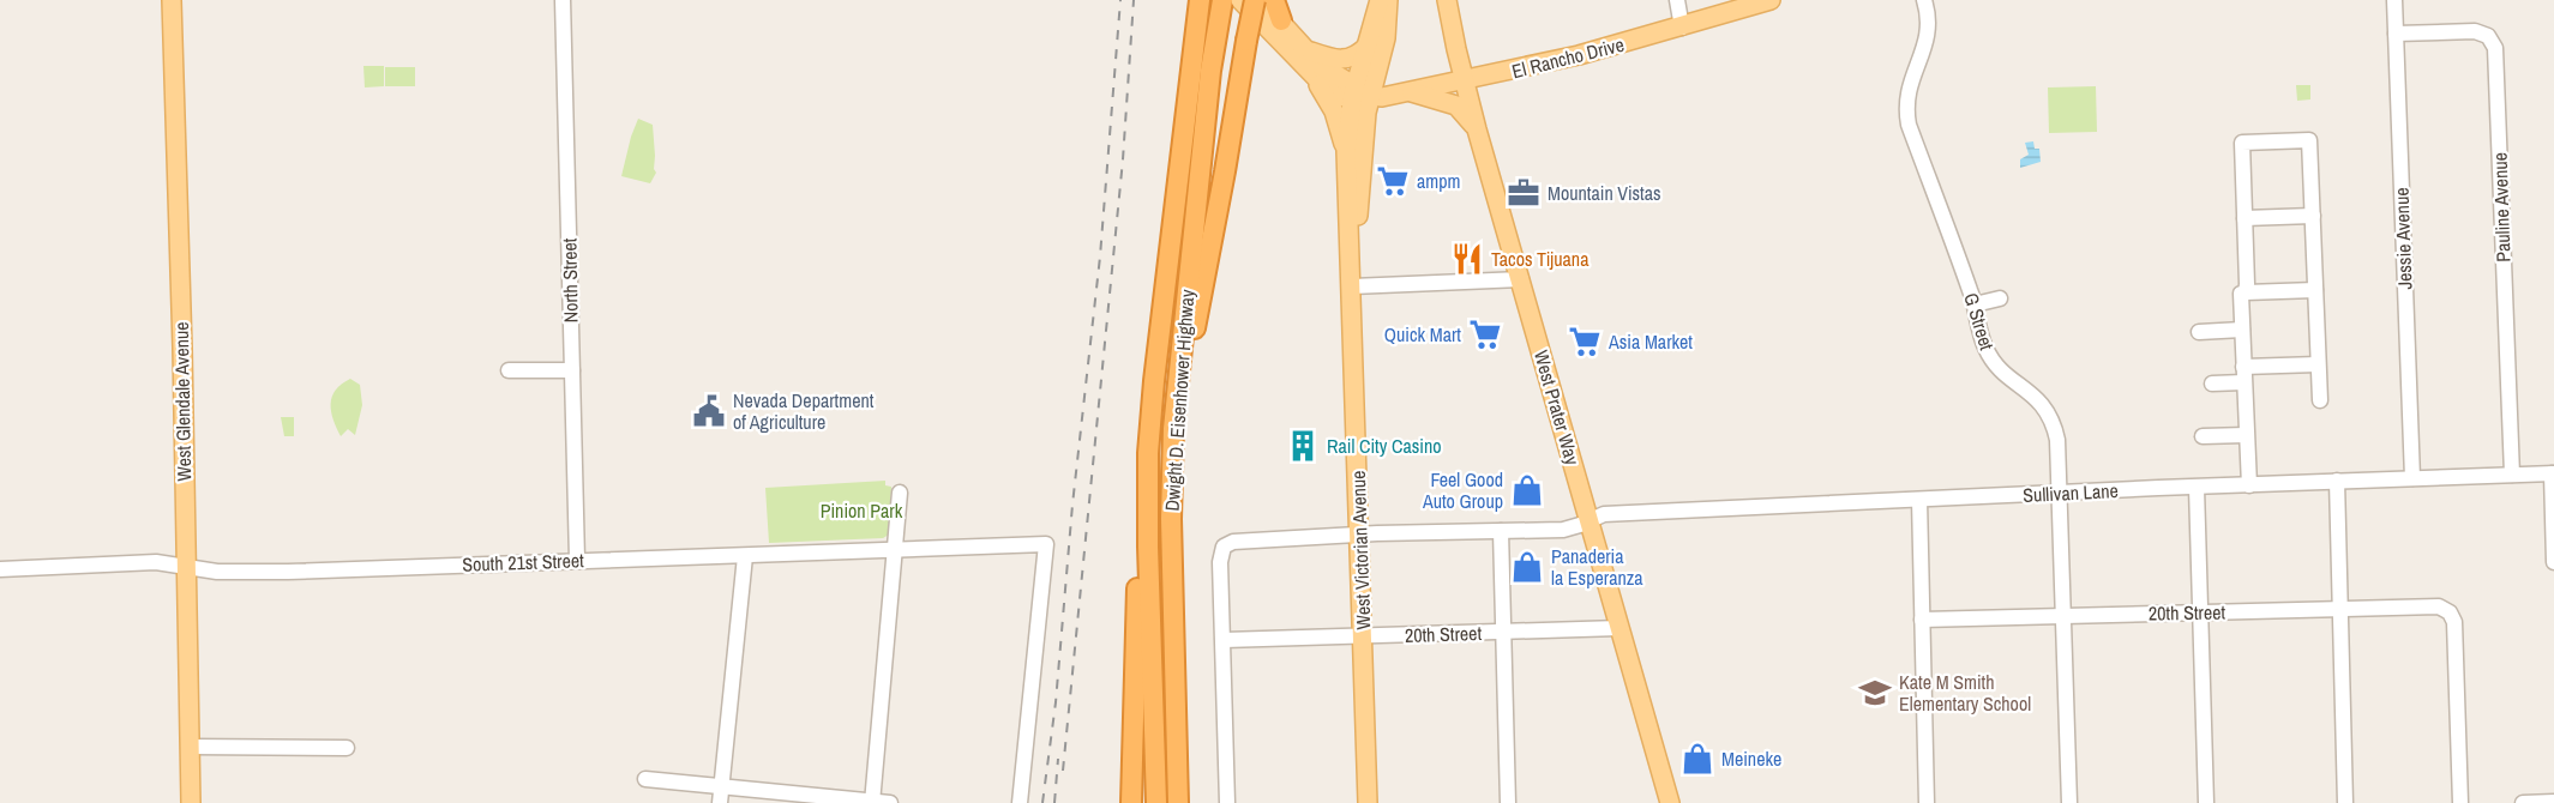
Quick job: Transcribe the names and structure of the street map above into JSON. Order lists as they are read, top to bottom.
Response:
{
  "streets": {
    "highway": ["Dwight D. Eisenhower Highway"],
    "main road": [
      "El Rancho Drive",
      "West Glendale Avenue",
      "West Prater Way",
      "West Victorian Avenue"
    ],
    "street": [
      "Pauline Avenue",
      "Jessie Avenue",
      "North Street",
      "G Street",
      "Sullivan Lane",
      "South 21st Street",
      "20th Street"
    ]
  },
  "crossings": [
    ["El Rancho Drive", "West Prater Way"],
    ["El Rancho Drive", "West Victorian Avenue"],
    ["Pauline Avenue", "Jessie Avenue"],
    ["Pauline Avenue", "Sullivan Lane"],
    ["Jessie Avenue", "Sullivan Lane"],
    ["North Street", "South 21st Street"],
    ["G Street", "Sullivan Lane"],
    ["G Street", "20th Street"],
    ["West Glendale Avenue", "South 21st Street"],
    ["West Prater Way", "Sullivan Lane"],
    ["West Prater Way", "20th Street"],
    ["Sullivan Lane", "West Victorian Avenue"],
    ["Sullivan Lane", "20th Street"],
    ["West Victorian Avenue", "20th Street"]
  ],
  "parks": ["Pinion Park"],
  "places": {
    "supermarket": ["ampm", "Quick Mart", "Asia Market"],
    "office": ["Mountain Vistas"],
    "restaurant": ["Tacos Tijuana"],
    "public building": ["Nevada Department of Agriculture"],
    "building": ["Rail City Casino"],
    "shop": ["Feel Good Auto Group", "Panaderia la Esperanza", "Meineke"],
    "school or university": ["Kate M Smith Elementary School"]
  }
}
